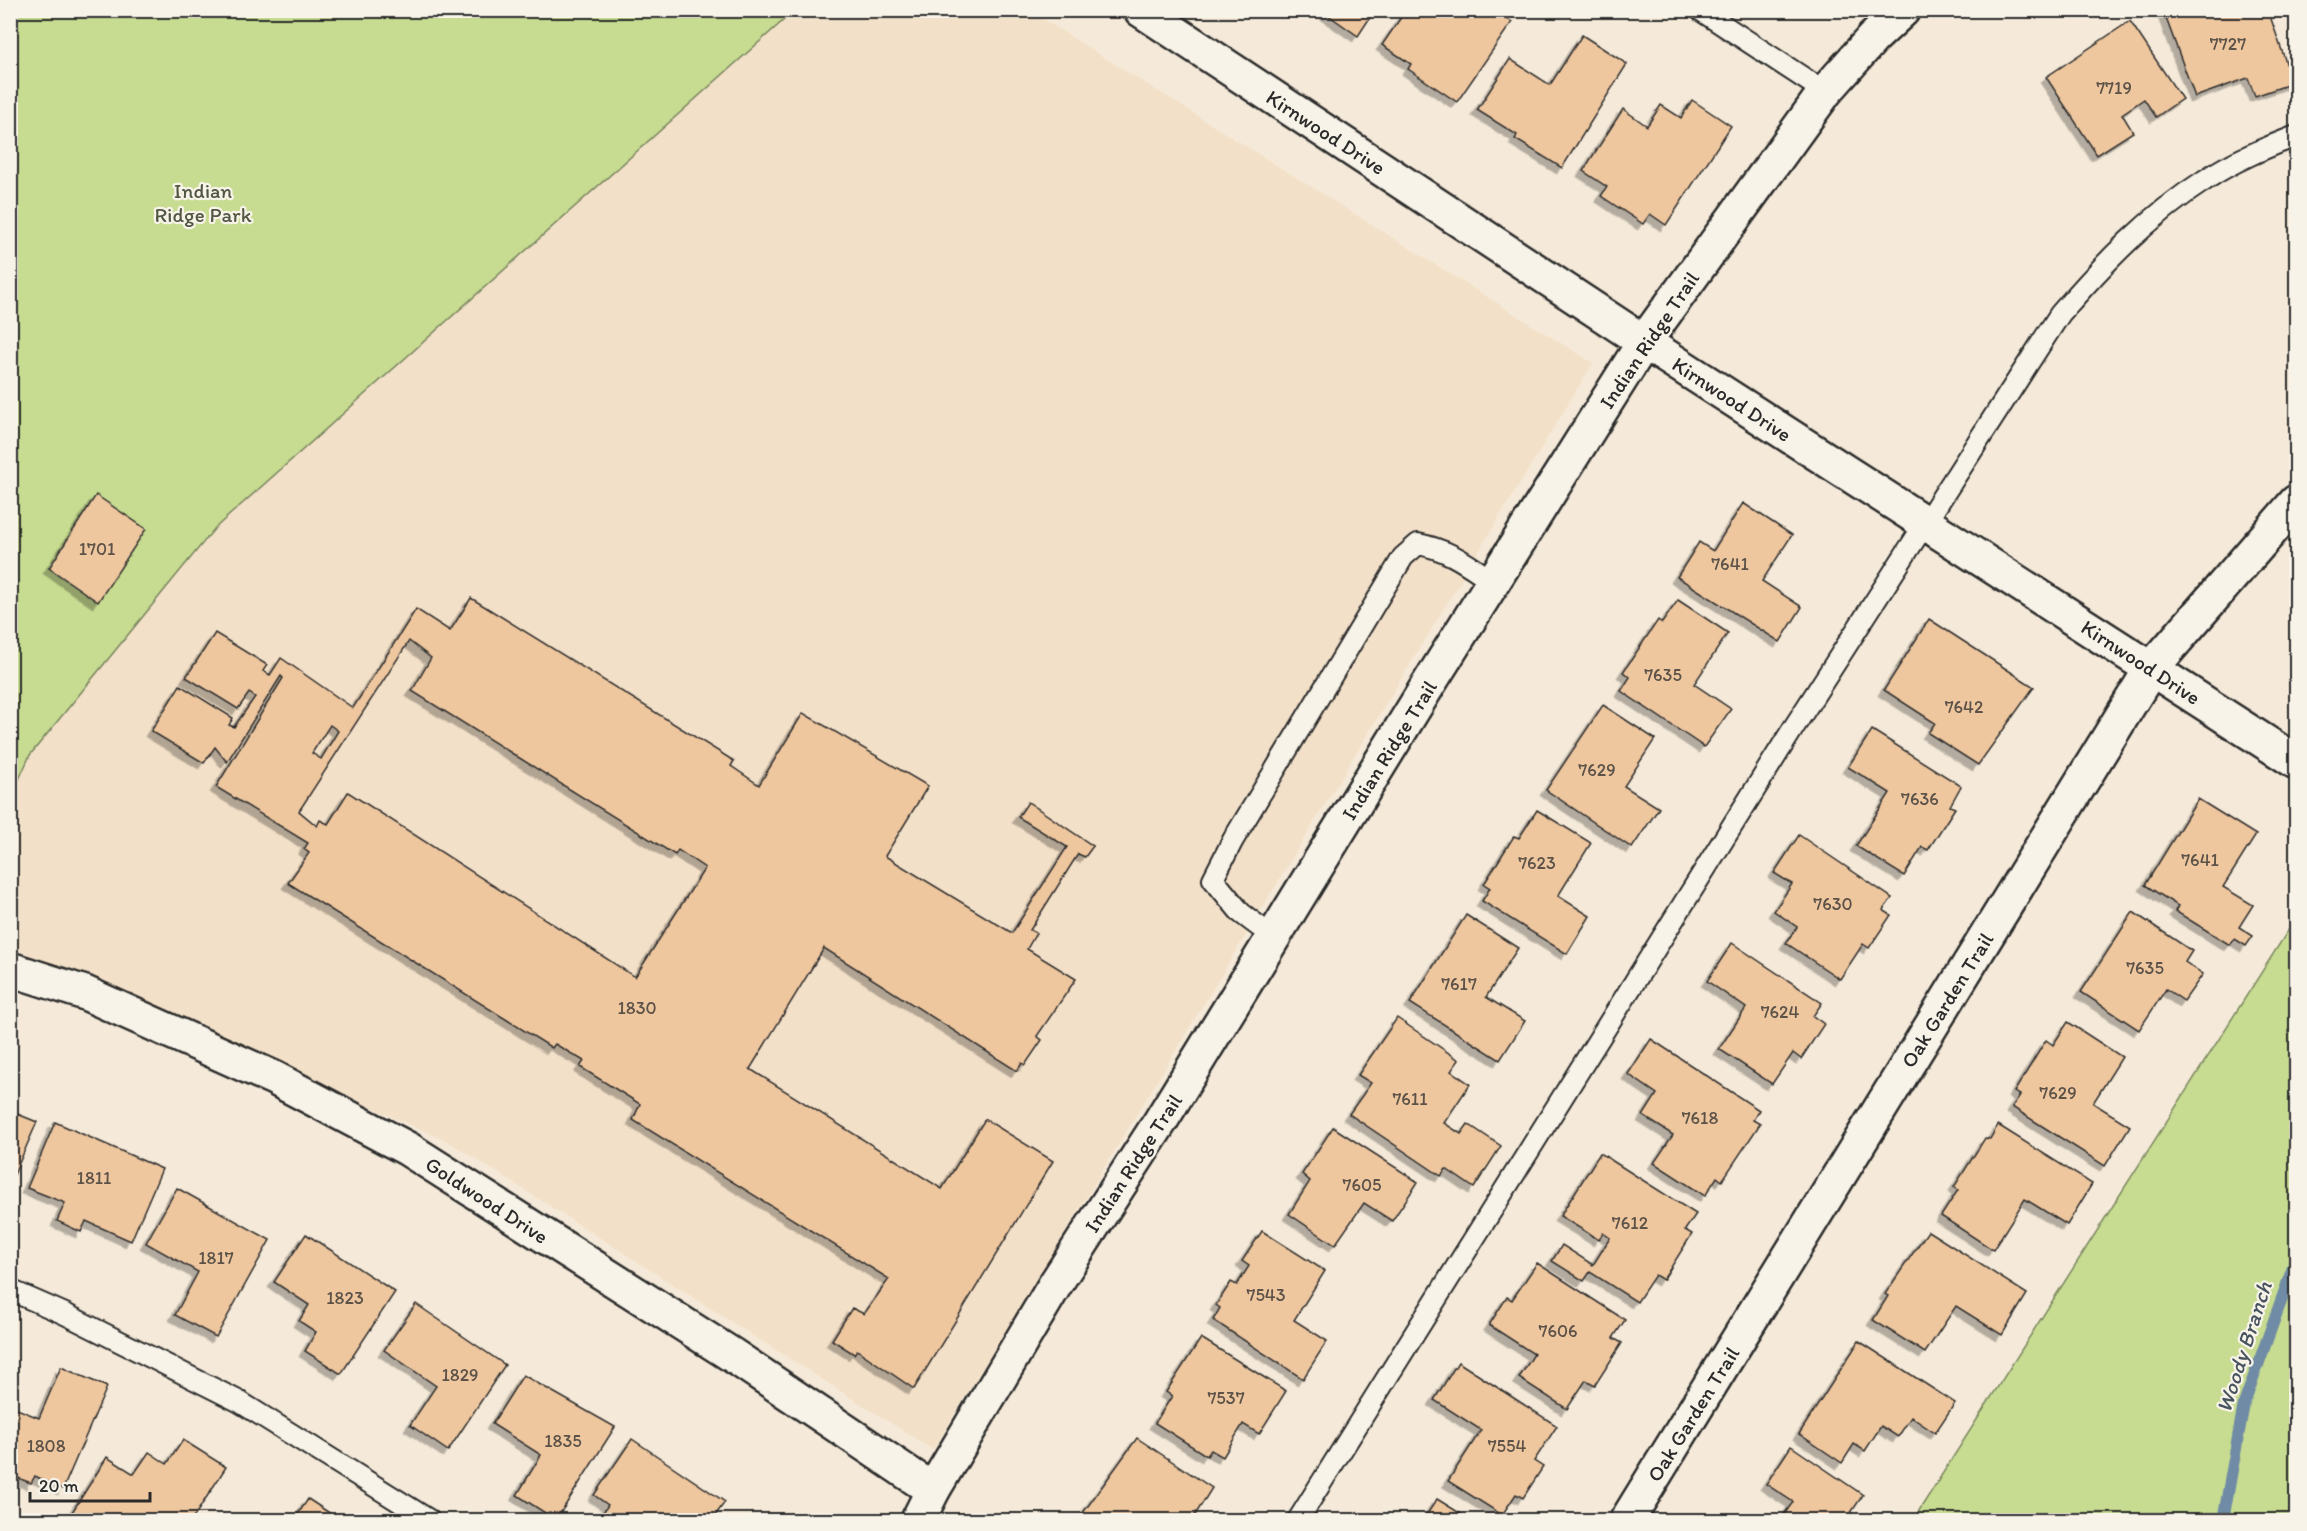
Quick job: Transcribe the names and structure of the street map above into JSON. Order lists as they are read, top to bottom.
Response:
{
  "streets": {
    "street": [
      "Kirnwood Drive",
      "Indian Ridge Trail",
      "Oak Garden Trail",
      "Goldwood Drive"
    ]
  },
  "crossings": [
    ["Kirnwood Drive", "Indian Ridge Trail"],
    ["Kirnwood Drive", "Oak Garden Trail"],
    ["Indian Ridge Trail", "Goldwood Drive"]
  ],
  "water": ["Woody Branch"],
  "parks": ["Indian Ridge Park"],
  "house_numbers": [
    "7727",
    "7719",
    "1701",
    "7641",
    "7635",
    "7642",
    "7629",
    "7636",
    "7641",
    "7623",
    "7630",
    "7635",
    "7617",
    "1830",
    "7624",
    "7629",
    "7611",
    "7618",
    "1811",
    "7605",
    "7612",
    "1817",
    "7543",
    "1823",
    "7606",
    "1829",
    "7537",
    "1835",
    "1808",
    "7554"
  ],
  "scale_bar": "20 m"
}
